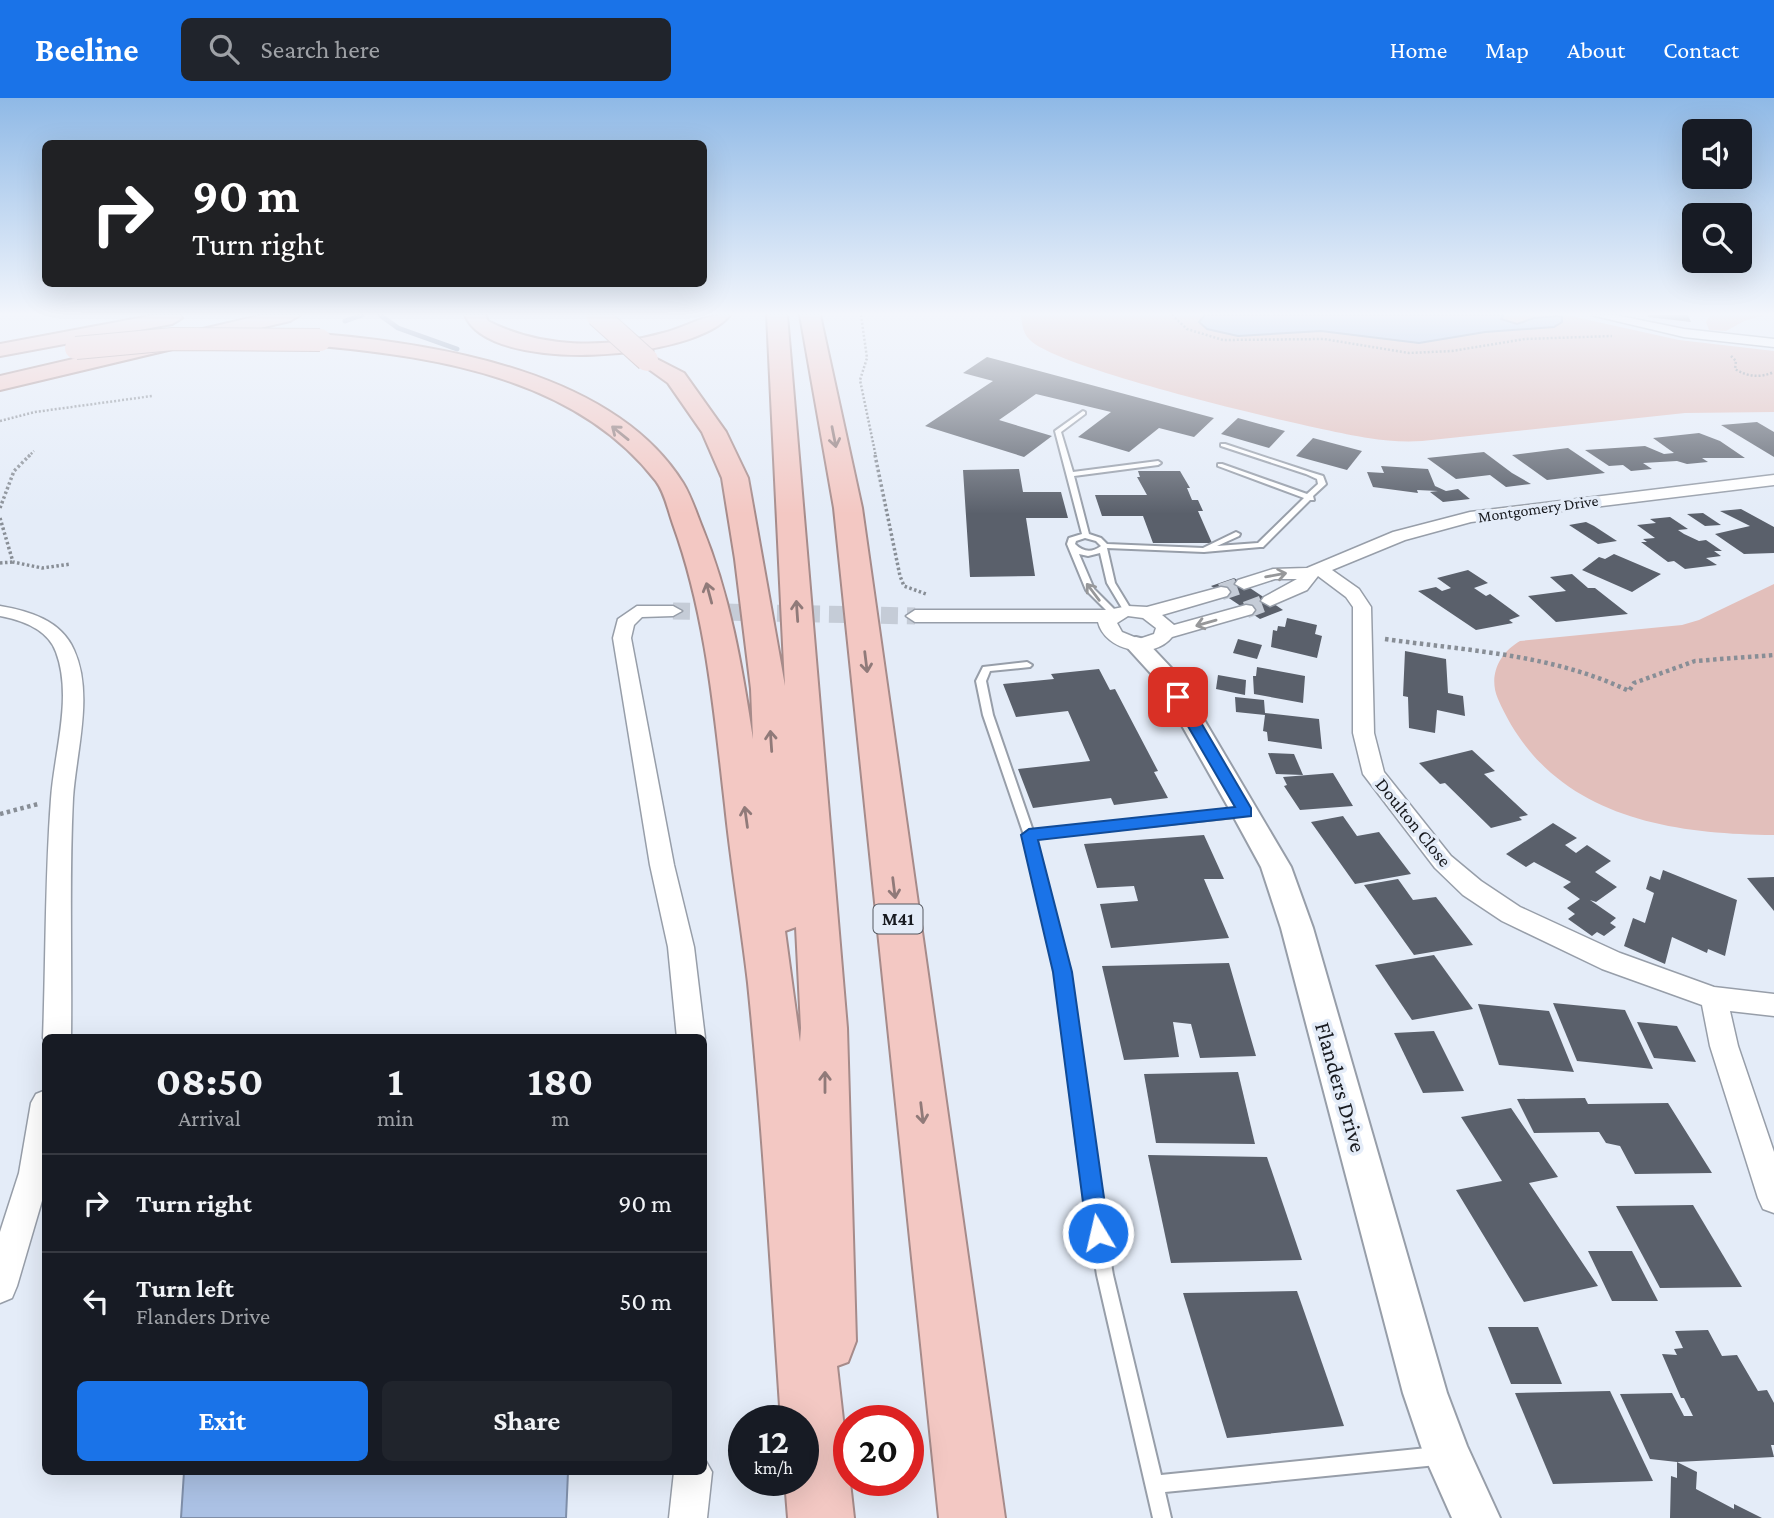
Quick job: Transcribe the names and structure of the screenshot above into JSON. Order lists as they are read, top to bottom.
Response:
{
  "streets": {
    "highway": ["M41"],
    "street": ["Montgomery Drive", "Doulton Close", "Flanders Drive"]
  },
  "crossings": [
    ["Montgomery Drive", "Doulton Close"]
  ],
  "page": {
    "header": "Beeline",
    "search": "Search here",
    "nav": [
      "Home",
      "Map",
      "About",
      "Contact"
    ],
    "turn": ["90 m", "Turn right"],
    "eta": [
      "08:50",
      "Arrival",
      "1",
      "min",
      "180",
      "m"
    ],
    "list": [
      {
        "name": "Turn right",
        "value": "90 m"
      },
      {
        "name": "Turn left",
        "note": "Flanders Drive",
        "value": "50 m"
      }
    ],
    "buttons": ["Exit", "Share"],
    "speed": "12 km/h",
    "limit": "20"
  }
}
